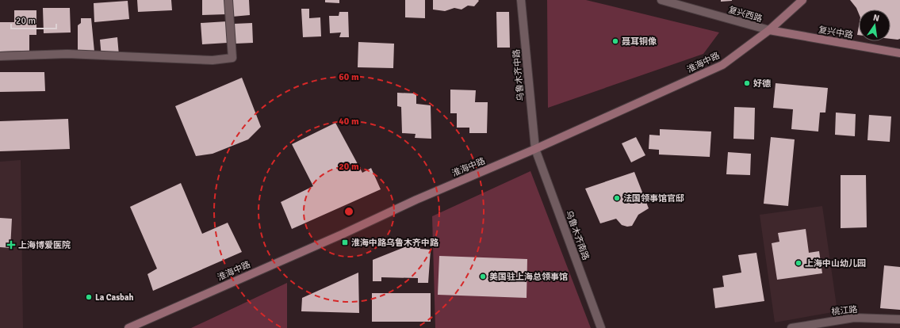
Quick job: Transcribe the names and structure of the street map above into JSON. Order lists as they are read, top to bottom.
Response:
{
  "streets": {
    "main road": ["复兴中路", "淮海中路"],
    "street": [
      "复兴西路",
      "乌鲁木齐中路",
      "乌鲁木齐南路",
      "桃江路"
    ]
  },
  "crossings": [
    ["复兴西路", "复兴中路"],
    ["复兴西路", "淮海中路"],
    ["复兴中路", "淮海中路"],
    ["淮海中路", "乌鲁木齐中路"],
    ["淮海中路", "乌鲁木齐南路"],
    ["乌鲁木齐中路", "乌鲁木齐南路"]
  ],
  "places": {
    "other": [
      "聂耳铜像",
      "好德",
      "法国领事馆官邸",
      "上海中山幼儿园",
      "美国驻上海总领事馆",
      "La Casbah"
    ],
    "transit": ["淮海中路乌鲁木齐中路"],
    "health": ["上海博爱医院"]
  },
  "scale_bar": "20 m",
  "north": "top",
  "rings": ["60 m", "40 m", "20 m"]
}
